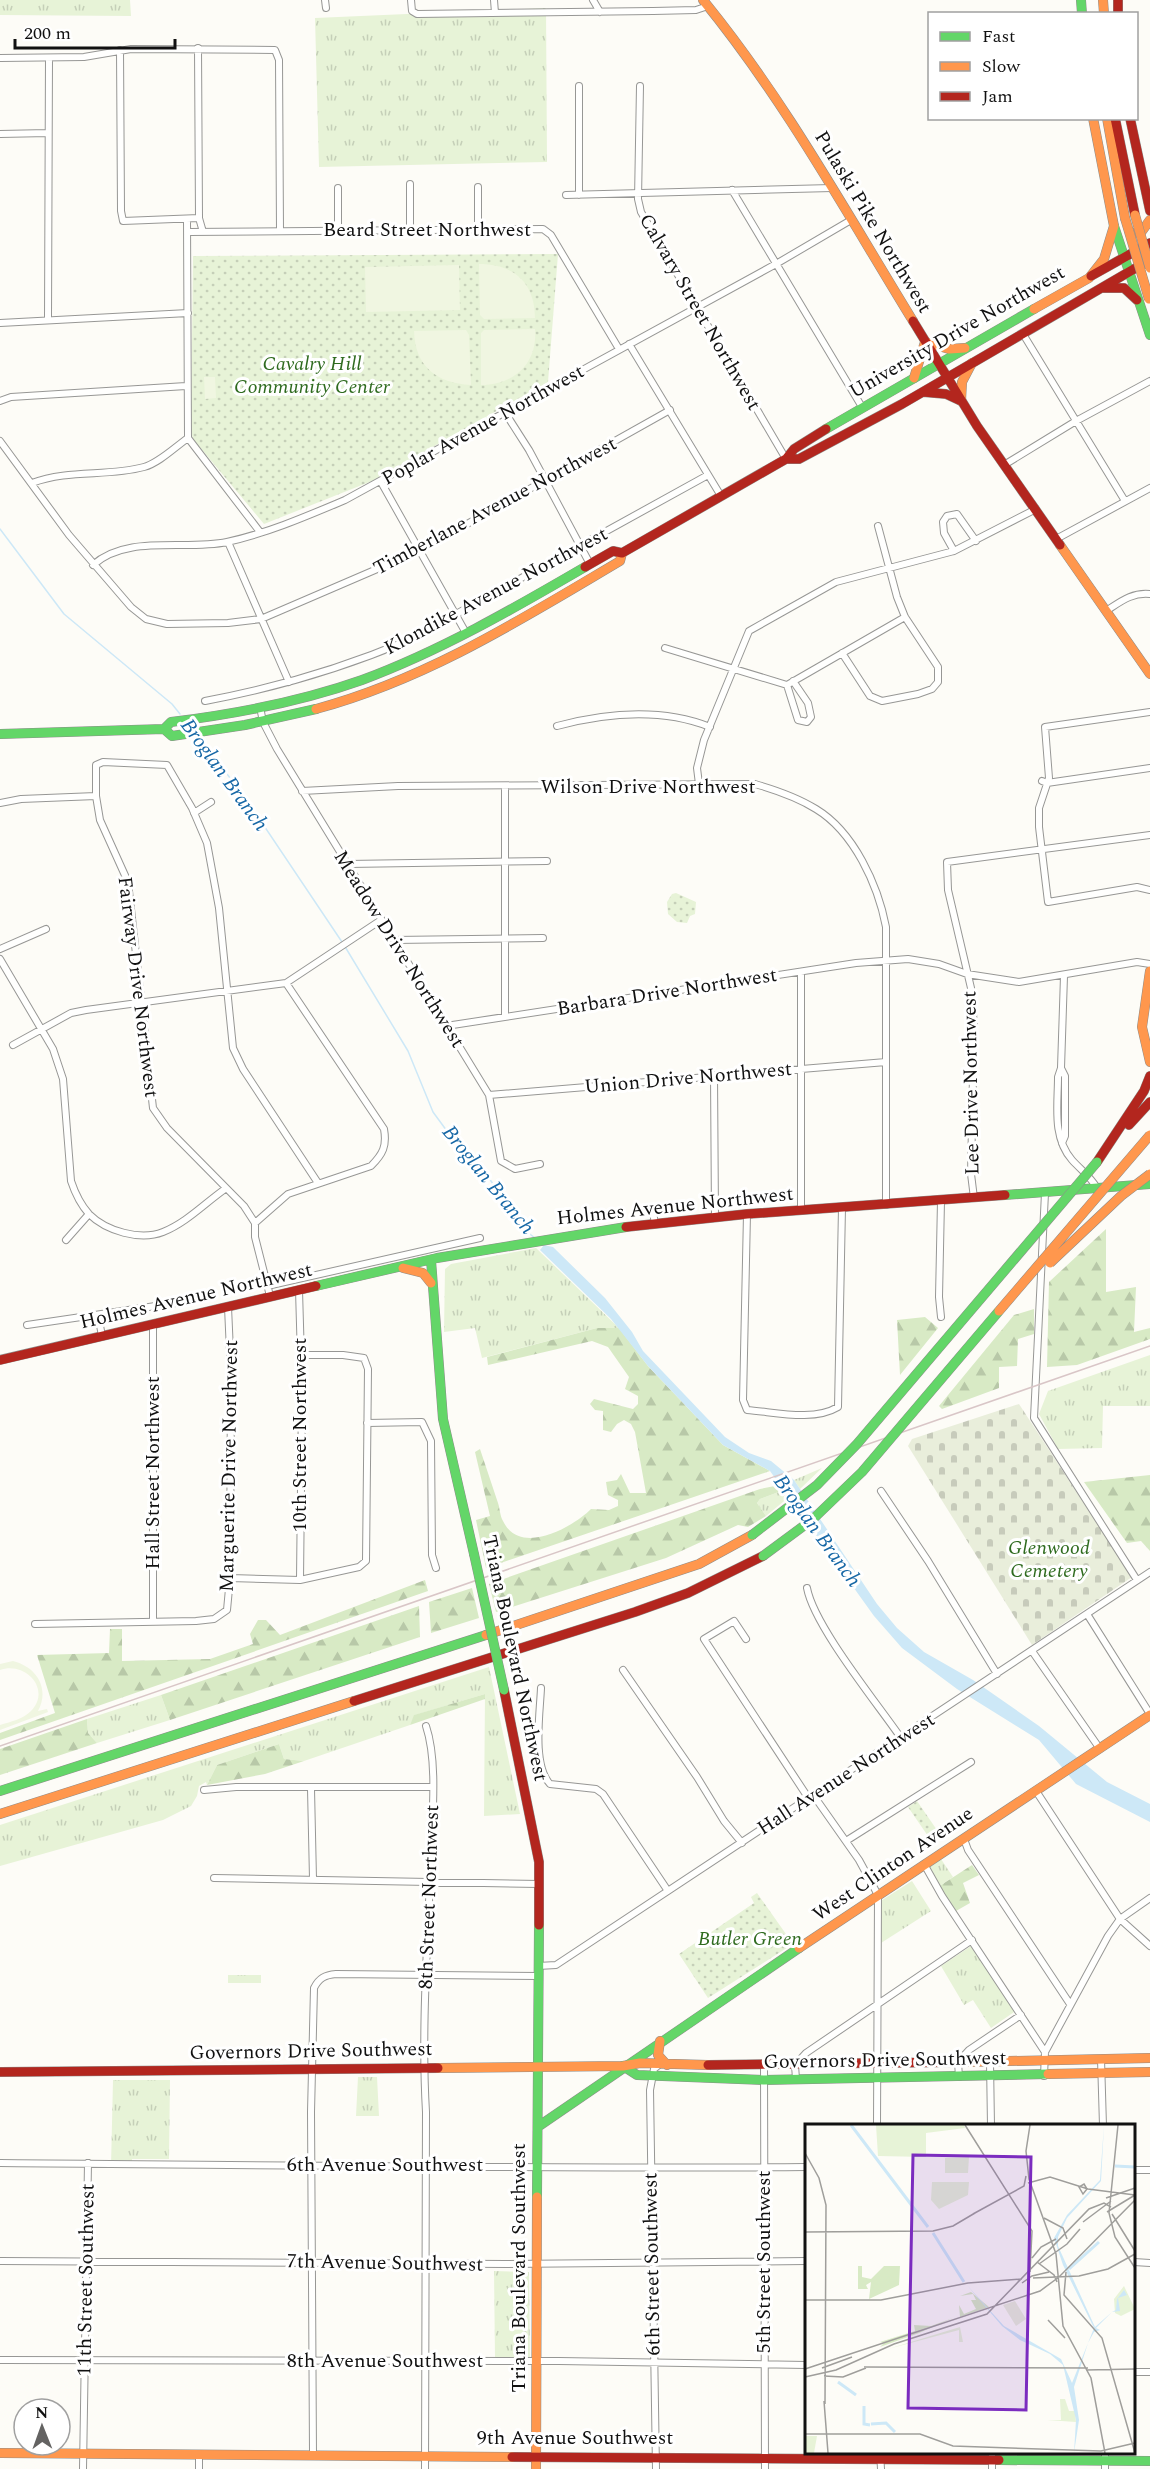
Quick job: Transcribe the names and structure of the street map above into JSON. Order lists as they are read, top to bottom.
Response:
{
  "streets": {
    "main road": [
      "Pulaski Pike Northwest",
      "University Drive Northwest",
      "Holmes Avenue Northwest",
      "Triana Boulevard Northwest",
      "West Clinton Avenue",
      "Governors Drive Southwest",
      "Triana Boulevard Southwest",
      "9th Avenue Southwest"
    ],
    "street": [
      "Beard Street Northwest",
      "Calvary Street Northwest",
      "Poplar Avenue Northwest",
      "Timberlane Avenue Northwest",
      "Klondike Avenue Northwest",
      "Wilson Drive Northwest",
      "Meadow Drive Northwest",
      "Fairway Drive Northwest",
      "Barbara Drive Northwest",
      "Union Drive Northwest",
      "Lee Drive Northwest",
      "10th Street Northwest",
      "Marguerite Drive Northwest",
      "Hall Street Northwest",
      "Hall Avenue Northwest",
      "8th Street Northwest",
      "6th Avenue Southwest",
      "5th Street Southwest",
      "7th Avenue Southwest",
      "6th Street Southwest",
      "11th Street Southwest",
      "8th Avenue Southwest"
    ]
  },
  "crossings": [
    ["Pulaski Pike Northwest", "University Drive Northwest"],
    ["Pulaski Pike Northwest", "Poplar Avenue Northwest"],
    ["Beard Street Northwest", "Poplar Avenue Northwest"],
    ["Calvary Street Northwest", "University Drive Northwest"],
    ["Calvary Street Northwest", "Poplar Avenue Northwest"],
    ["University Drive Northwest", "Meadow Drive Northwest"],
    ["Poplar Avenue Northwest", "Timberlane Avenue Northwest"],
    ["Wilson Drive Northwest", "Meadow Drive Northwest"],
    ["Wilson Drive Northwest", "Barbara Drive Northwest"],
    ["Wilson Drive Northwest", "Union Drive Northwest"],
    ["Wilson Drive Northwest", "Holmes Avenue Northwest"],
    ["Meadow Drive Northwest", "Barbara Drive Northwest"],
    ["Meadow Drive Northwest", "Union Drive Northwest"],
    ["Barbara Drive Northwest", "Lee Drive Northwest"],
    ["Lee Drive Northwest", "Holmes Avenue Northwest"],
    ["Holmes Avenue Northwest", "10th Street Northwest"],
    ["Holmes Avenue Northwest", "Marguerite Drive Northwest"],
    ["Holmes Avenue Northwest", "Hall Street Northwest"],
    ["Holmes Avenue Northwest", "Triana Boulevard Northwest"],
    ["Marguerite Drive Northwest", "Hall Street Northwest"],
    ["Triana Boulevard Northwest", "Hall Avenue Northwest"],
    ["Triana Boulevard Northwest", "Governors Drive Southwest"],
    ["Triana Boulevard Northwest", "Triana Boulevard Southwest"],
    ["Hall Avenue Northwest", "8th Street Northwest"],
    ["Hall Avenue Northwest", "Governors Drive Southwest"],
    ["West Clinton Avenue", "Governors Drive Southwest"],
    ["West Clinton Avenue", "Triana Boulevard Southwest"],
    ["8th Street Northwest", "Governors Drive Southwest"],
    ["8th Street Northwest", "6th Avenue Southwest"],
    ["8th Street Northwest", "7th Avenue Southwest"],
    ["8th Street Northwest", "8th Avenue Southwest"],
    ["8th Street Northwest", "9th Avenue Southwest"],
    ["Governors Drive Southwest", "5th Street Southwest"],
    ["Governors Drive Southwest", "6th Street Southwest"],
    ["Governors Drive Southwest", "Triana Boulevard Southwest"],
    ["6th Avenue Southwest", "5th Street Southwest"],
    ["6th Avenue Southwest", "6th Street Southwest"],
    ["6th Avenue Southwest", "Triana Boulevard Southwest"],
    ["6th Avenue Southwest", "11th Street Southwest"],
    ["5th Street Southwest", "7th Avenue Southwest"],
    ["5th Street Southwest", "8th Avenue Southwest"],
    ["5th Street Southwest", "9th Avenue Southwest"],
    ["7th Avenue Southwest", "6th Street Southwest"],
    ["7th Avenue Southwest", "Triana Boulevard Southwest"],
    ["7th Avenue Southwest", "11th Street Southwest"],
    ["6th Street Southwest", "8th Avenue Southwest"],
    ["6th Street Southwest", "9th Avenue Southwest"],
    ["Triana Boulevard Southwest", "8th Avenue Southwest"],
    ["Triana Boulevard Southwest", "9th Avenue Southwest"],
    ["11th Street Southwest", "8th Avenue Southwest"],
    ["11th Street Southwest", "9th Avenue Southwest"]
  ],
  "water": ["Broglan Branch"],
  "parks": ["Cavalry Hill Community Center", "Glenwood Cemetery", "Butler Green"],
  "legend": ["Fast", "Slow", "Jam"],
  "scale_bar": "200 m",
  "north": "top"
}
